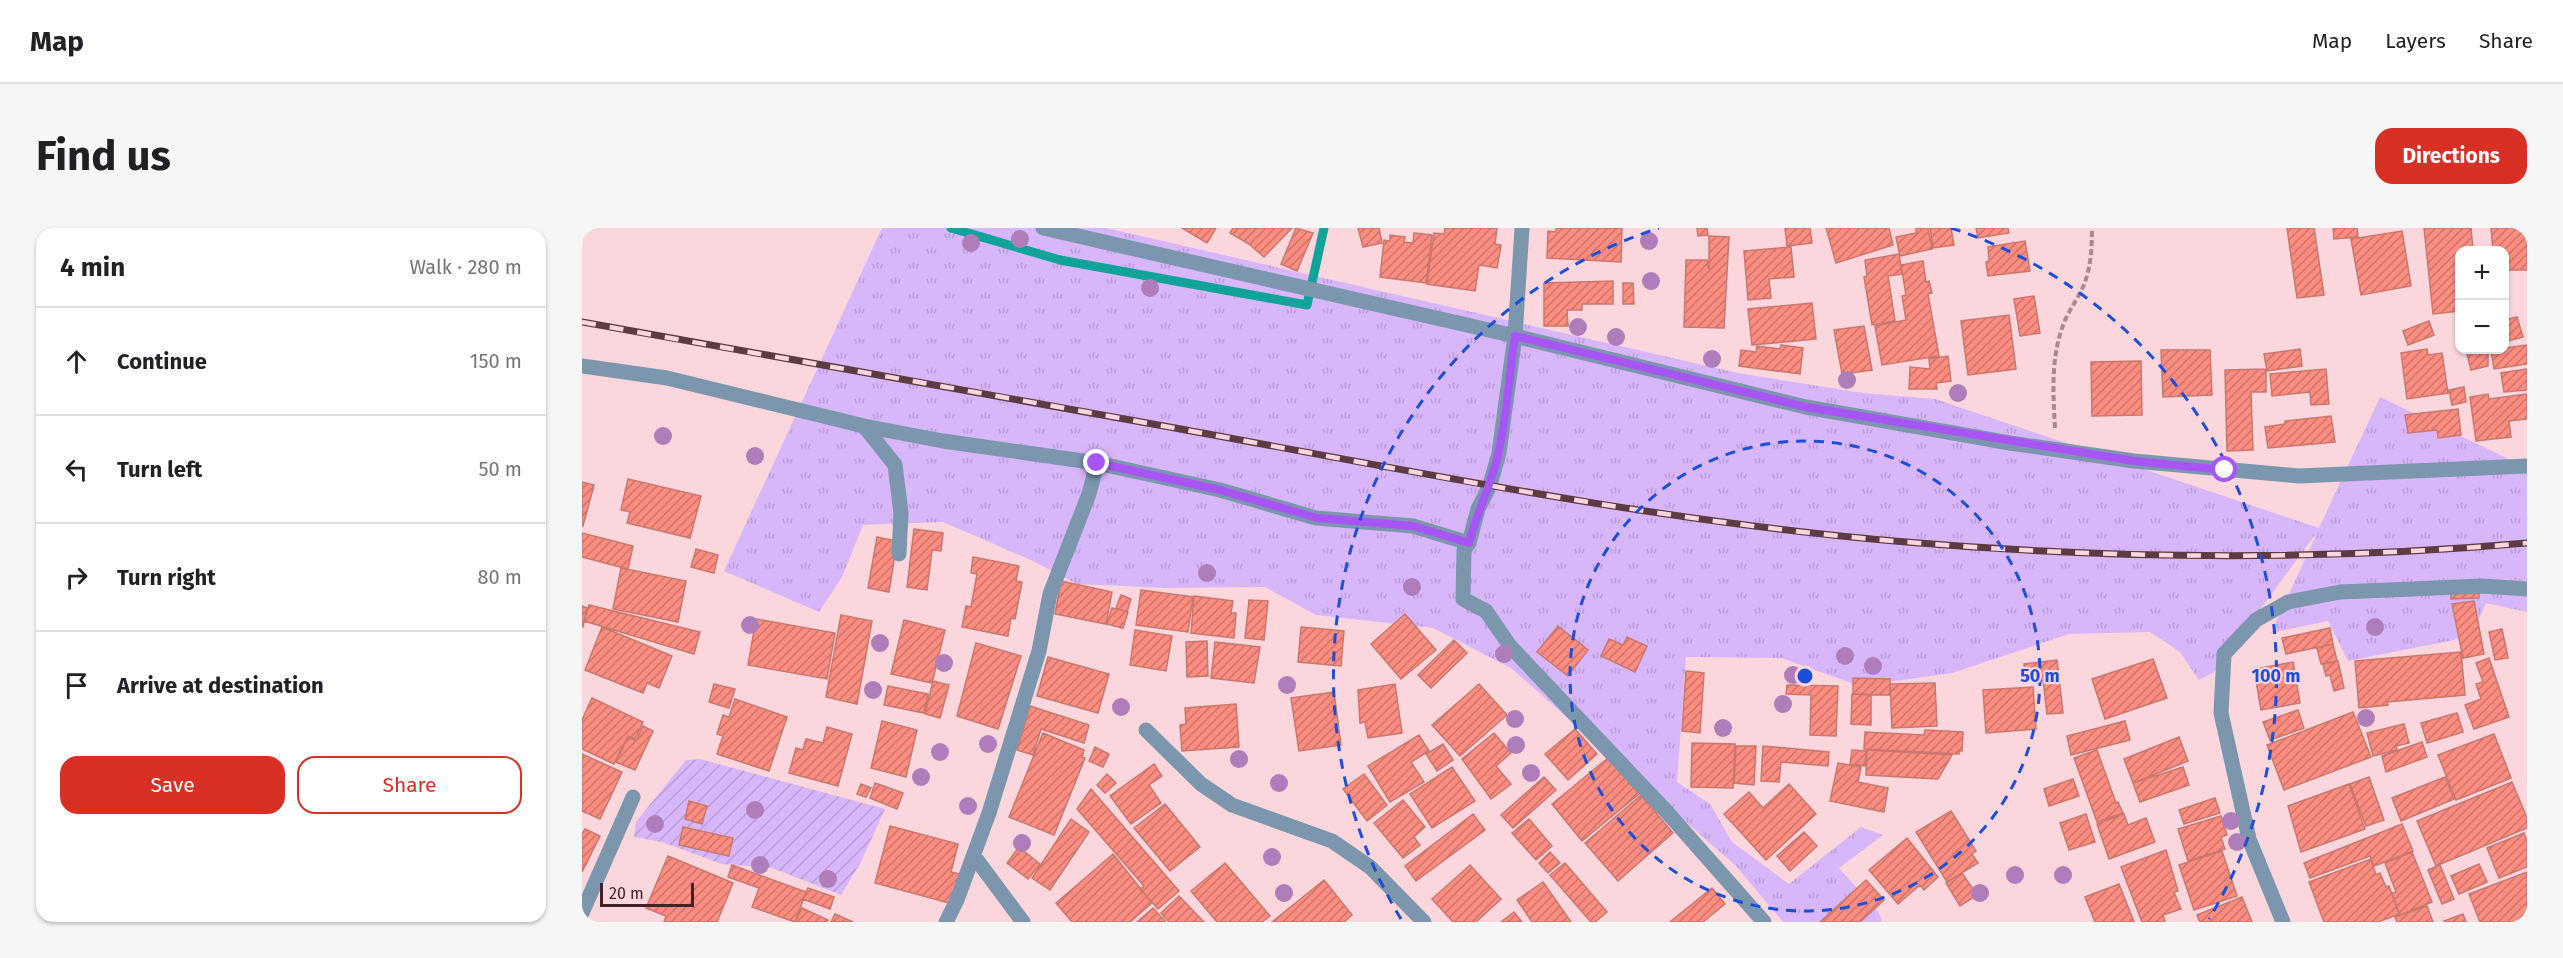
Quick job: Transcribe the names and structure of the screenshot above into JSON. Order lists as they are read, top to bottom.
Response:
{
  "scale_bar": "20 m",
  "page": {
    "header": "Map",
    "nav": ["Map", "Layers", "Share"],
    "buttons": [
      "Directions",
      ["Save", "Share"]
    ],
    "title": "Find us",
    "heading": ["4 min", "Walk · 280 m"],
    "map_buttons": ["+", "−"],
    "list": [
      ["Continue", "150 m"],
      ["Turn left", "50 m"],
      ["Turn right", "80 m"],
      "Arrive at destination"
    ],
    "scale": "20 m"
  },
  "rings": ["50 m", "100 m"]
}
